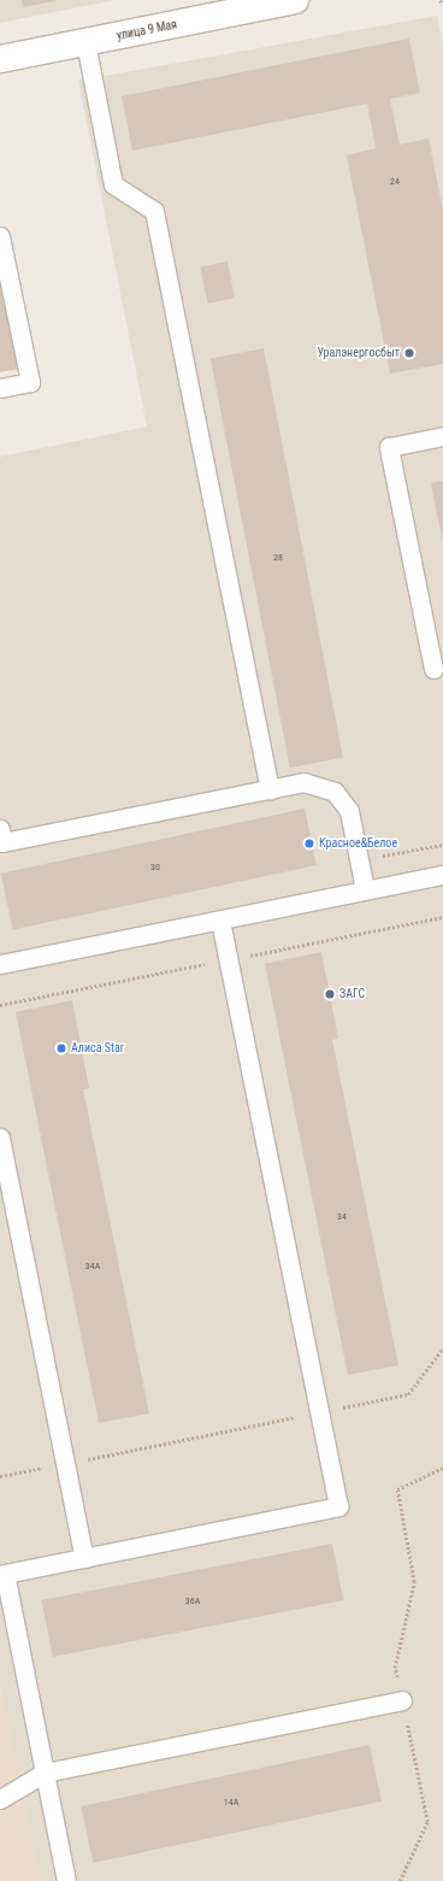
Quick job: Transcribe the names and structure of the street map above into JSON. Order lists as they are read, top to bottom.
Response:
{
  "streets": {
    "street": ["улица 9 Мая"]
  },
  "places": [
    "Уралэнергосбыт",
    "Красное&Белое",
    "ЗАГС",
    "Алиса Star"
  ],
  "house_numbers": [
    "24",
    "28",
    "30",
    "34",
    "34А",
    "36А",
    "14А"
  ]
}
